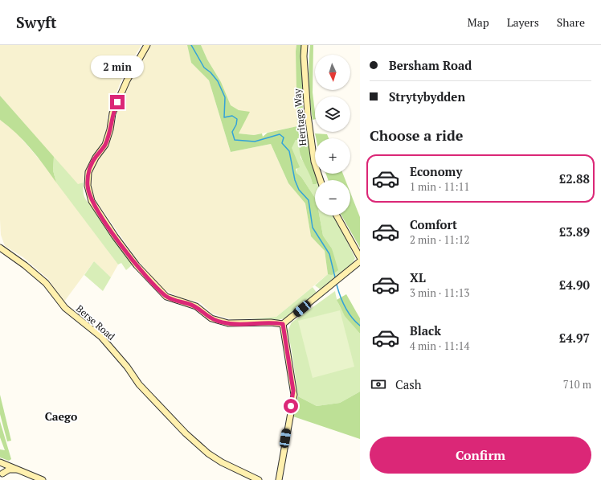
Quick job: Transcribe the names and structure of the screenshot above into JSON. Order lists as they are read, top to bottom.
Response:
{
  "streets": {
    "street": ["Heritage Way", "Berse Road"]
  },
  "districts": ["Caego"],
  "north": "bottom",
  "page": {
    "header": "Swyft",
    "nav": ["Map", "Layers", "Share"],
    "banner": ["Bersham Road", "Strytybydden"],
    "map_buttons": ["+", "−"],
    "bubble": "2 min",
    "heading": "Choose a ride",
    "list": [
      {
        "name": "Economy",
        "note": "1 min · 11:11",
        "value": "£2.88"
      },
      {
        "name": "Comfort",
        "note": "2 min · 11:12",
        "value": "£3.89"
      },
      {
        "name": "XL",
        "note": "3 min · 11:13",
        "value": "£4.90"
      },
      {
        "name": "Black",
        "note": "4 min · 11:14",
        "value": "£4.97"
      }
    ],
    "pay": ["Cash", "710 m"],
    "buttons": "Confirm"
  }
}
